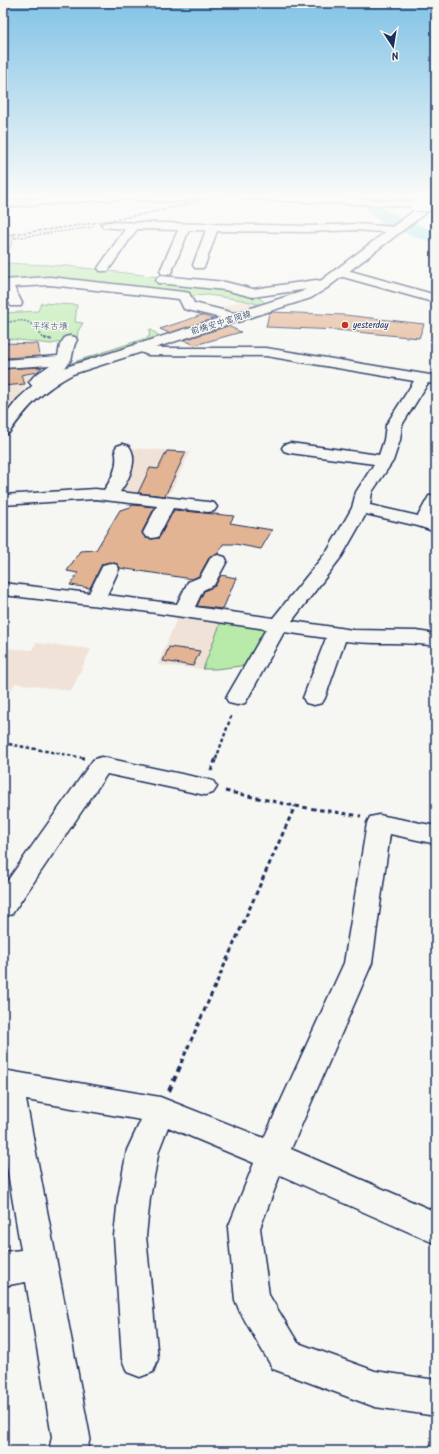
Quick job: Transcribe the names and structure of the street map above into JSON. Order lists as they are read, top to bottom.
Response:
{
  "streets": {
    "street": ["前橋安中富岡線"]
  },
  "parks": ["平塚古墳"],
  "places": ["yesterday"],
  "north": "bottom"
}
